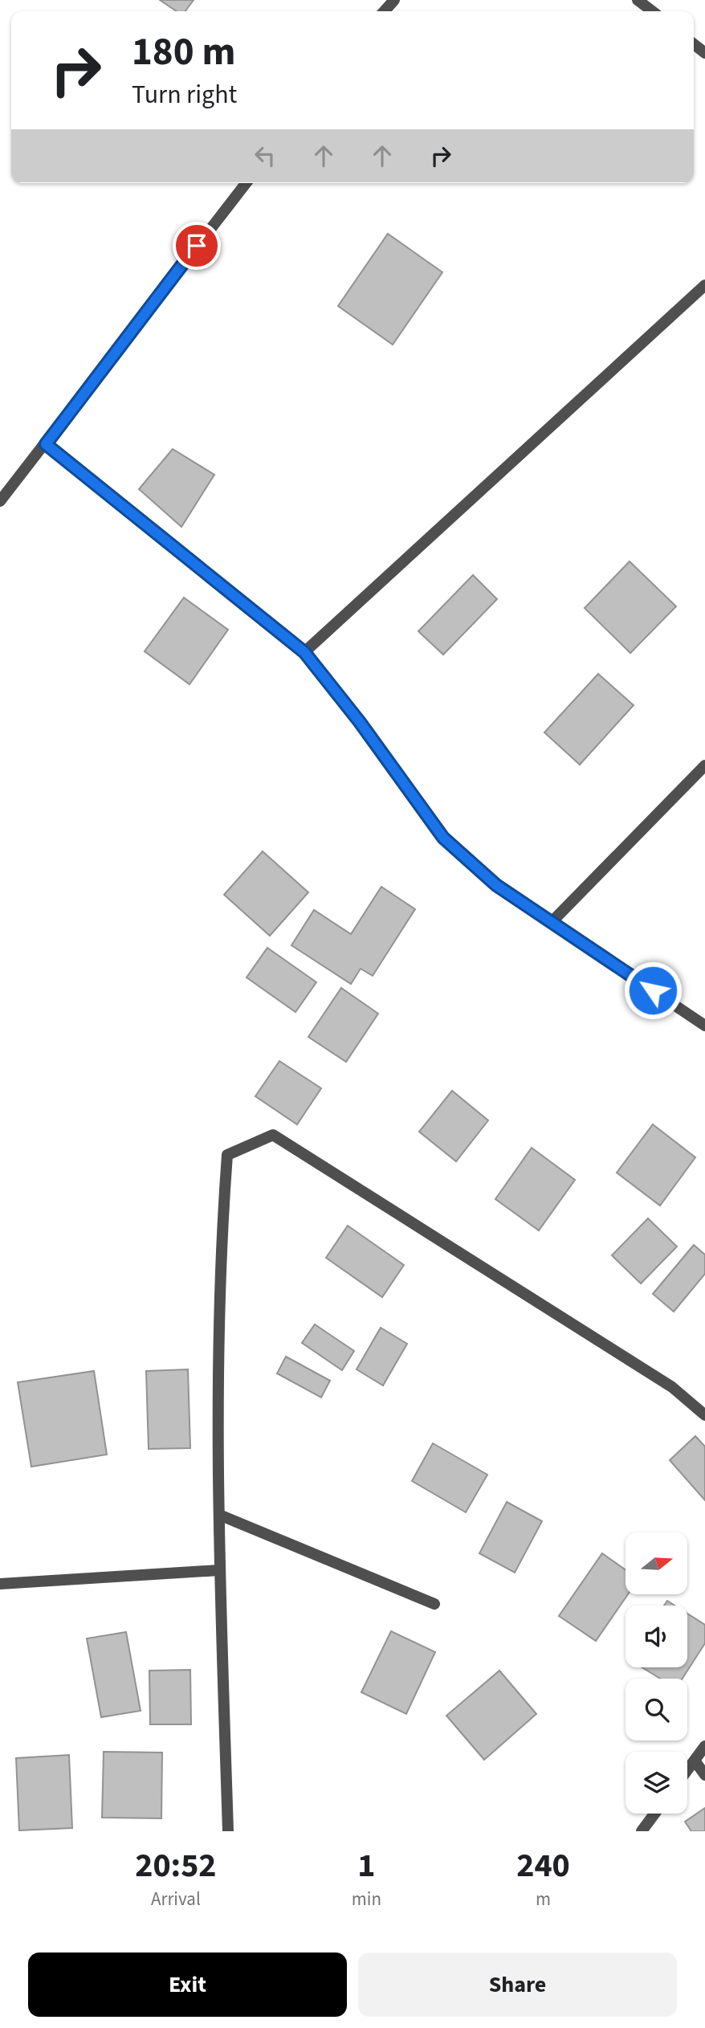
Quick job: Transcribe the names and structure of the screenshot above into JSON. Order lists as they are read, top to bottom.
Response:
{
  "north": "right",
  "page": {
    "turn": ["180 m", "Turn right"],
    "eta": [
      "20:52",
      "Arrival",
      "1",
      "min",
      "240",
      "m"
    ],
    "buttons": ["Exit", "Share"]
  }
}
